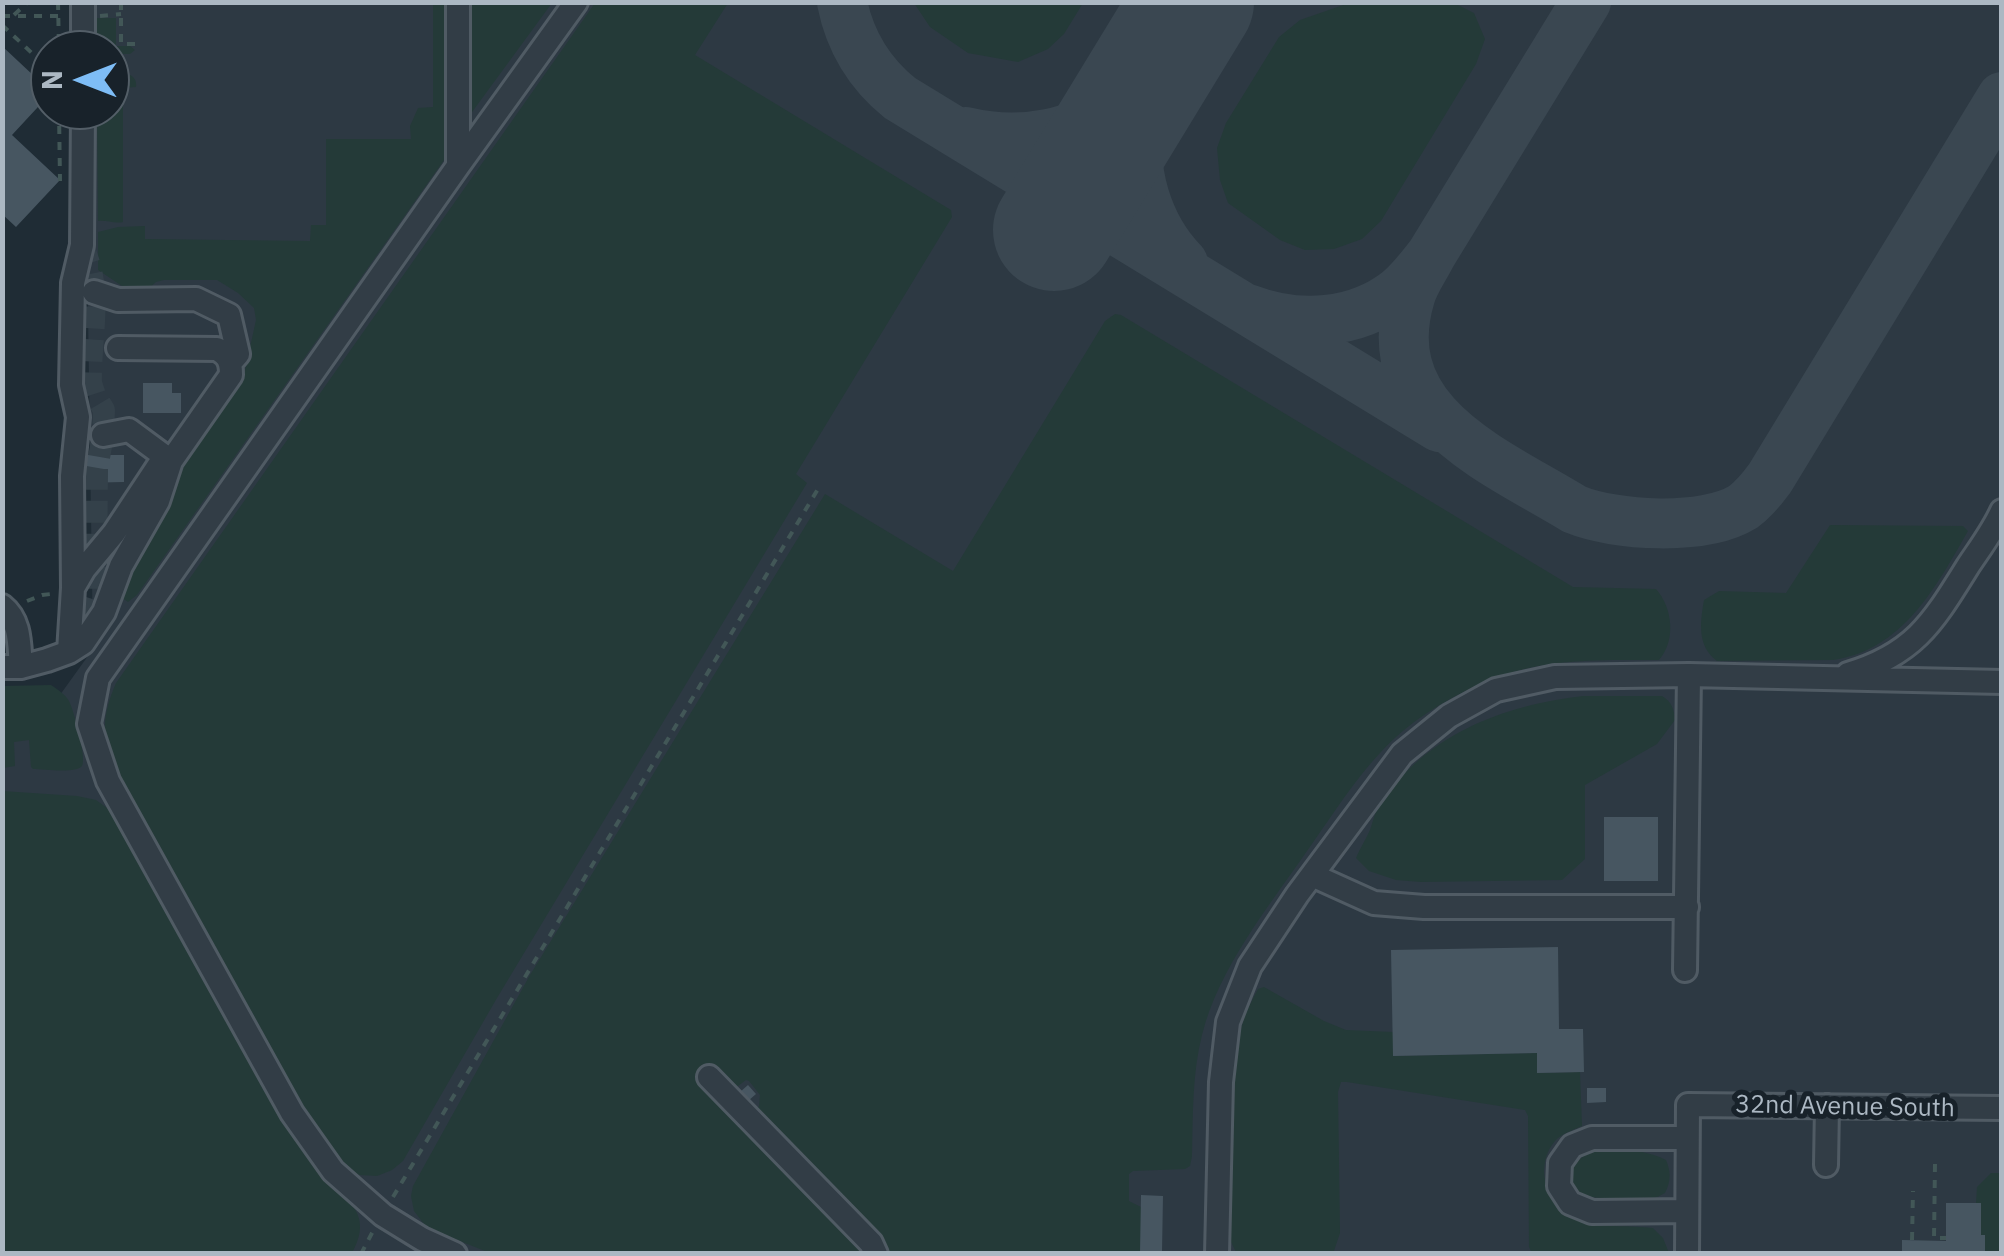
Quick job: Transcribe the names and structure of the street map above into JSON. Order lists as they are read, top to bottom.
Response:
{
  "streets": {
    "street": ["32nd Avenue South"]
  },
  "north": "left"
}
